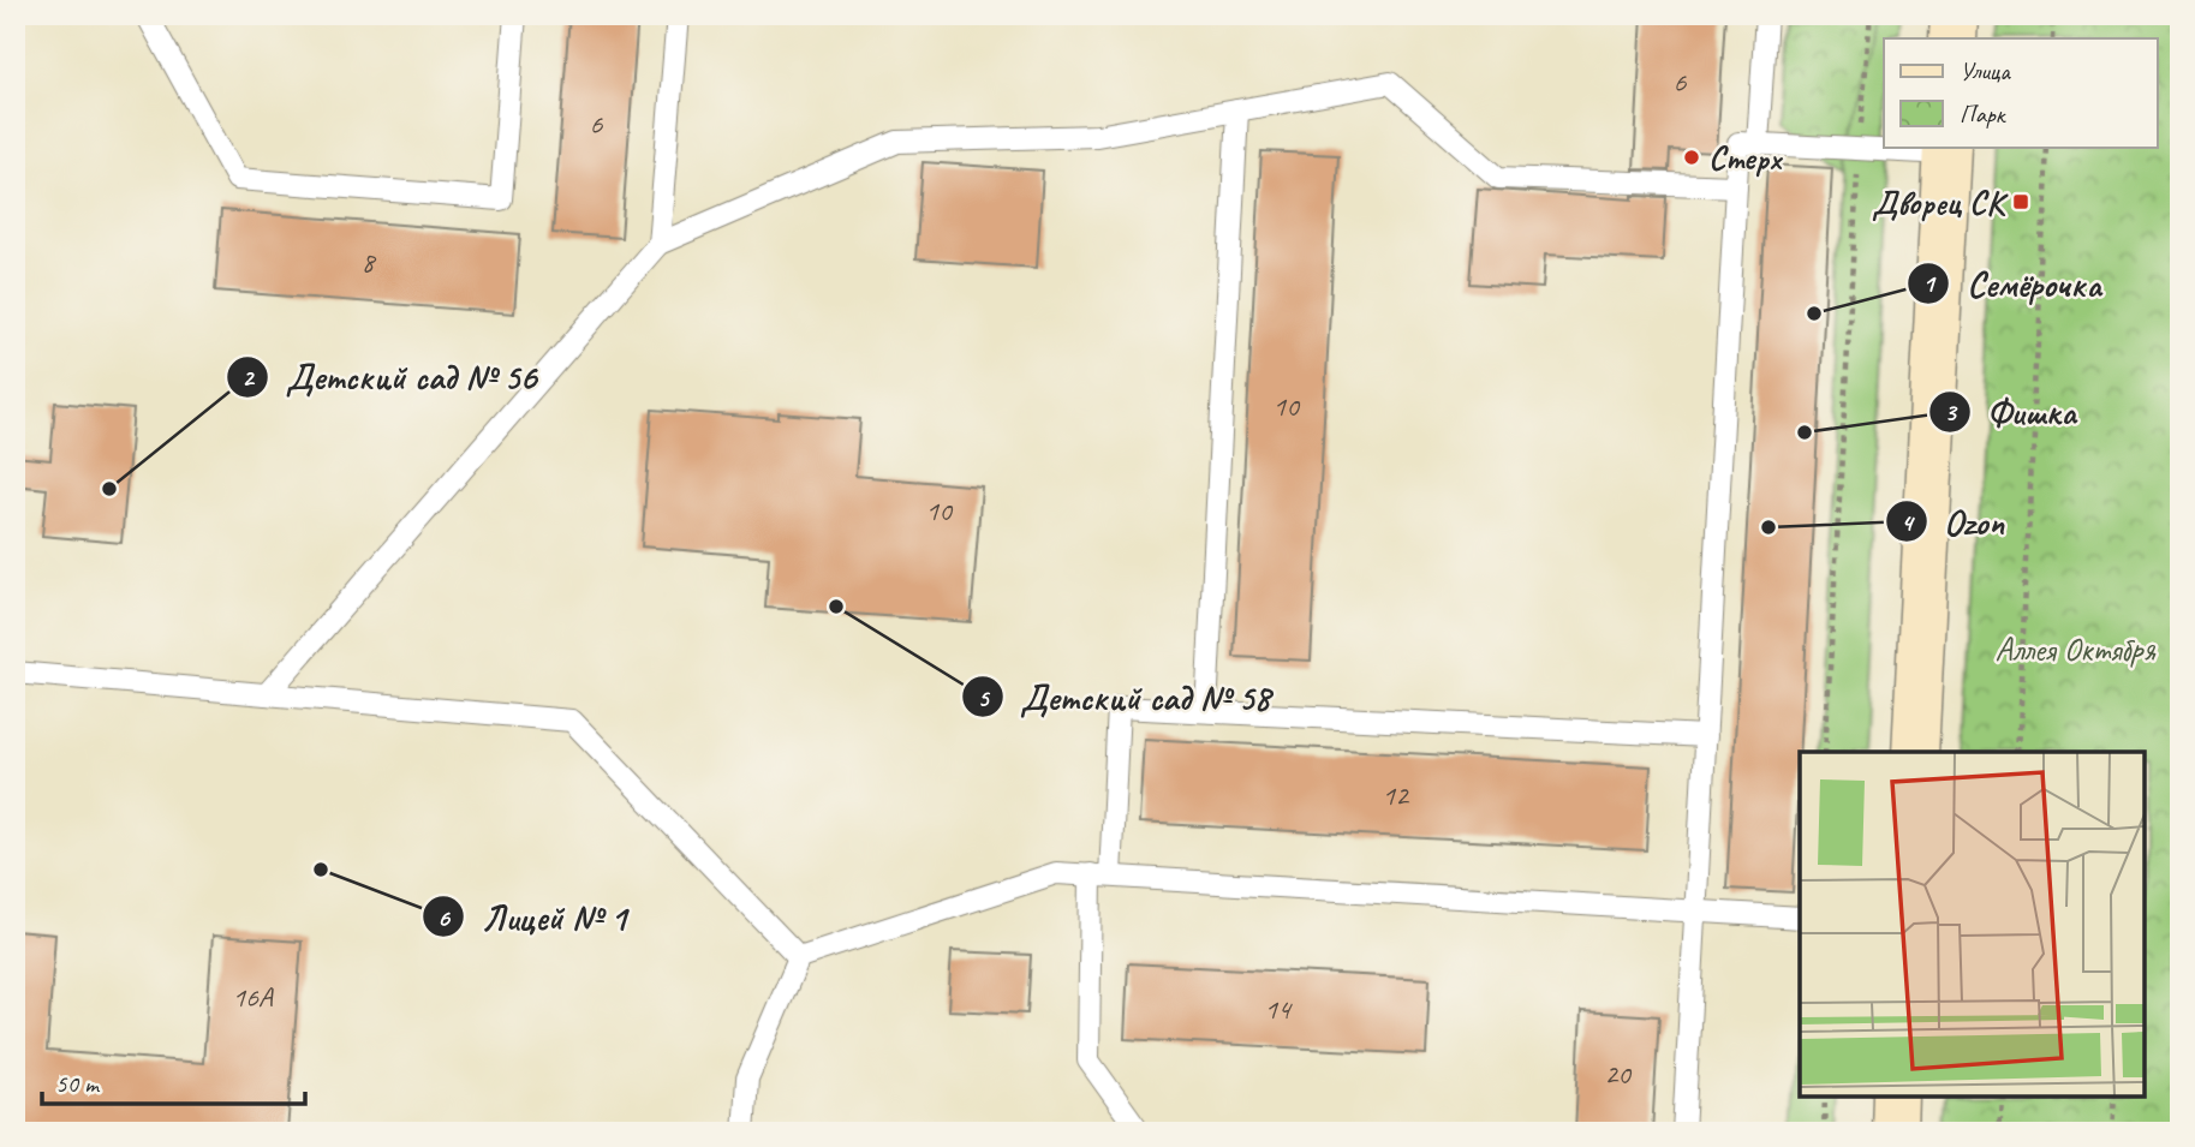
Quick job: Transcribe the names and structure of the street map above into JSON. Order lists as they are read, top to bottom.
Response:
{
  "parks": ["Аллея Октября"],
  "places": {
    "other": [
      "Стерх",
      "Семёрочка",
      "Фишка",
      "Детский сад № 56",
      "Ozon",
      "Детский сад № 58",
      "Лицей № 1"
    ],
    "transit": ["Дворец СК"]
  },
  "house_numbers": [
    "6",
    "6",
    "8",
    "10",
    "10",
    "12",
    "16А",
    "14",
    "20"
  ],
  "legend": ["Улица", "Парк"],
  "scale_bar": "50 m"
}
